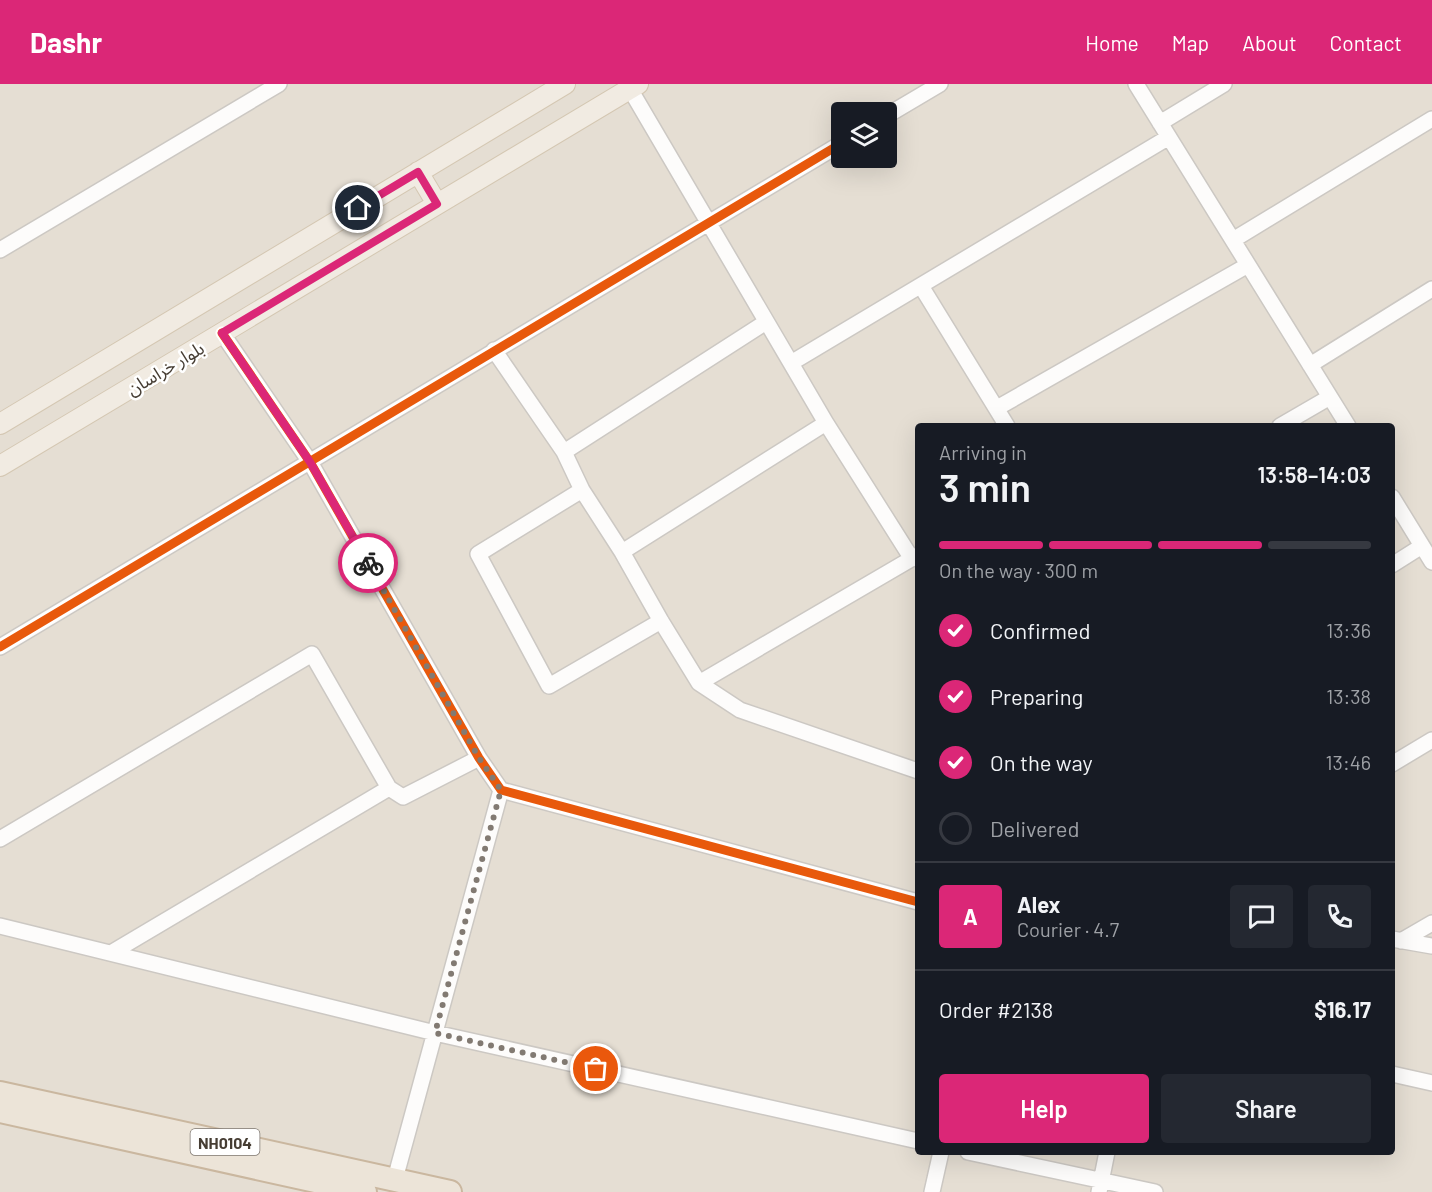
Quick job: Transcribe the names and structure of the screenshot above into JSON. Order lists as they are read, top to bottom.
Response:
{
  "streets": {
    "highway": ["NH0104"],
    "main road": ["بلوار خراسان"]
  },
  "page": {
    "header": "Dashr",
    "nav": [
      "Home",
      "Map",
      "About",
      "Contact"
    ],
    "heading": ["3 min", "Arriving in", "13:58–14:03"],
    "panel": [
      "Alex",
      "Courier · 4.7",
      "Order #2138",
      "$16.17"
    ],
    "bar": "On the way · 300 m",
    "list": [
      ["Confirmed", "13:36"],
      ["Preparing", "13:38"],
      ["On the way", "13:46"],
      "Delivered"
    ],
    "round": "A",
    "buttons": ["Help", "Share"]
  }
}
